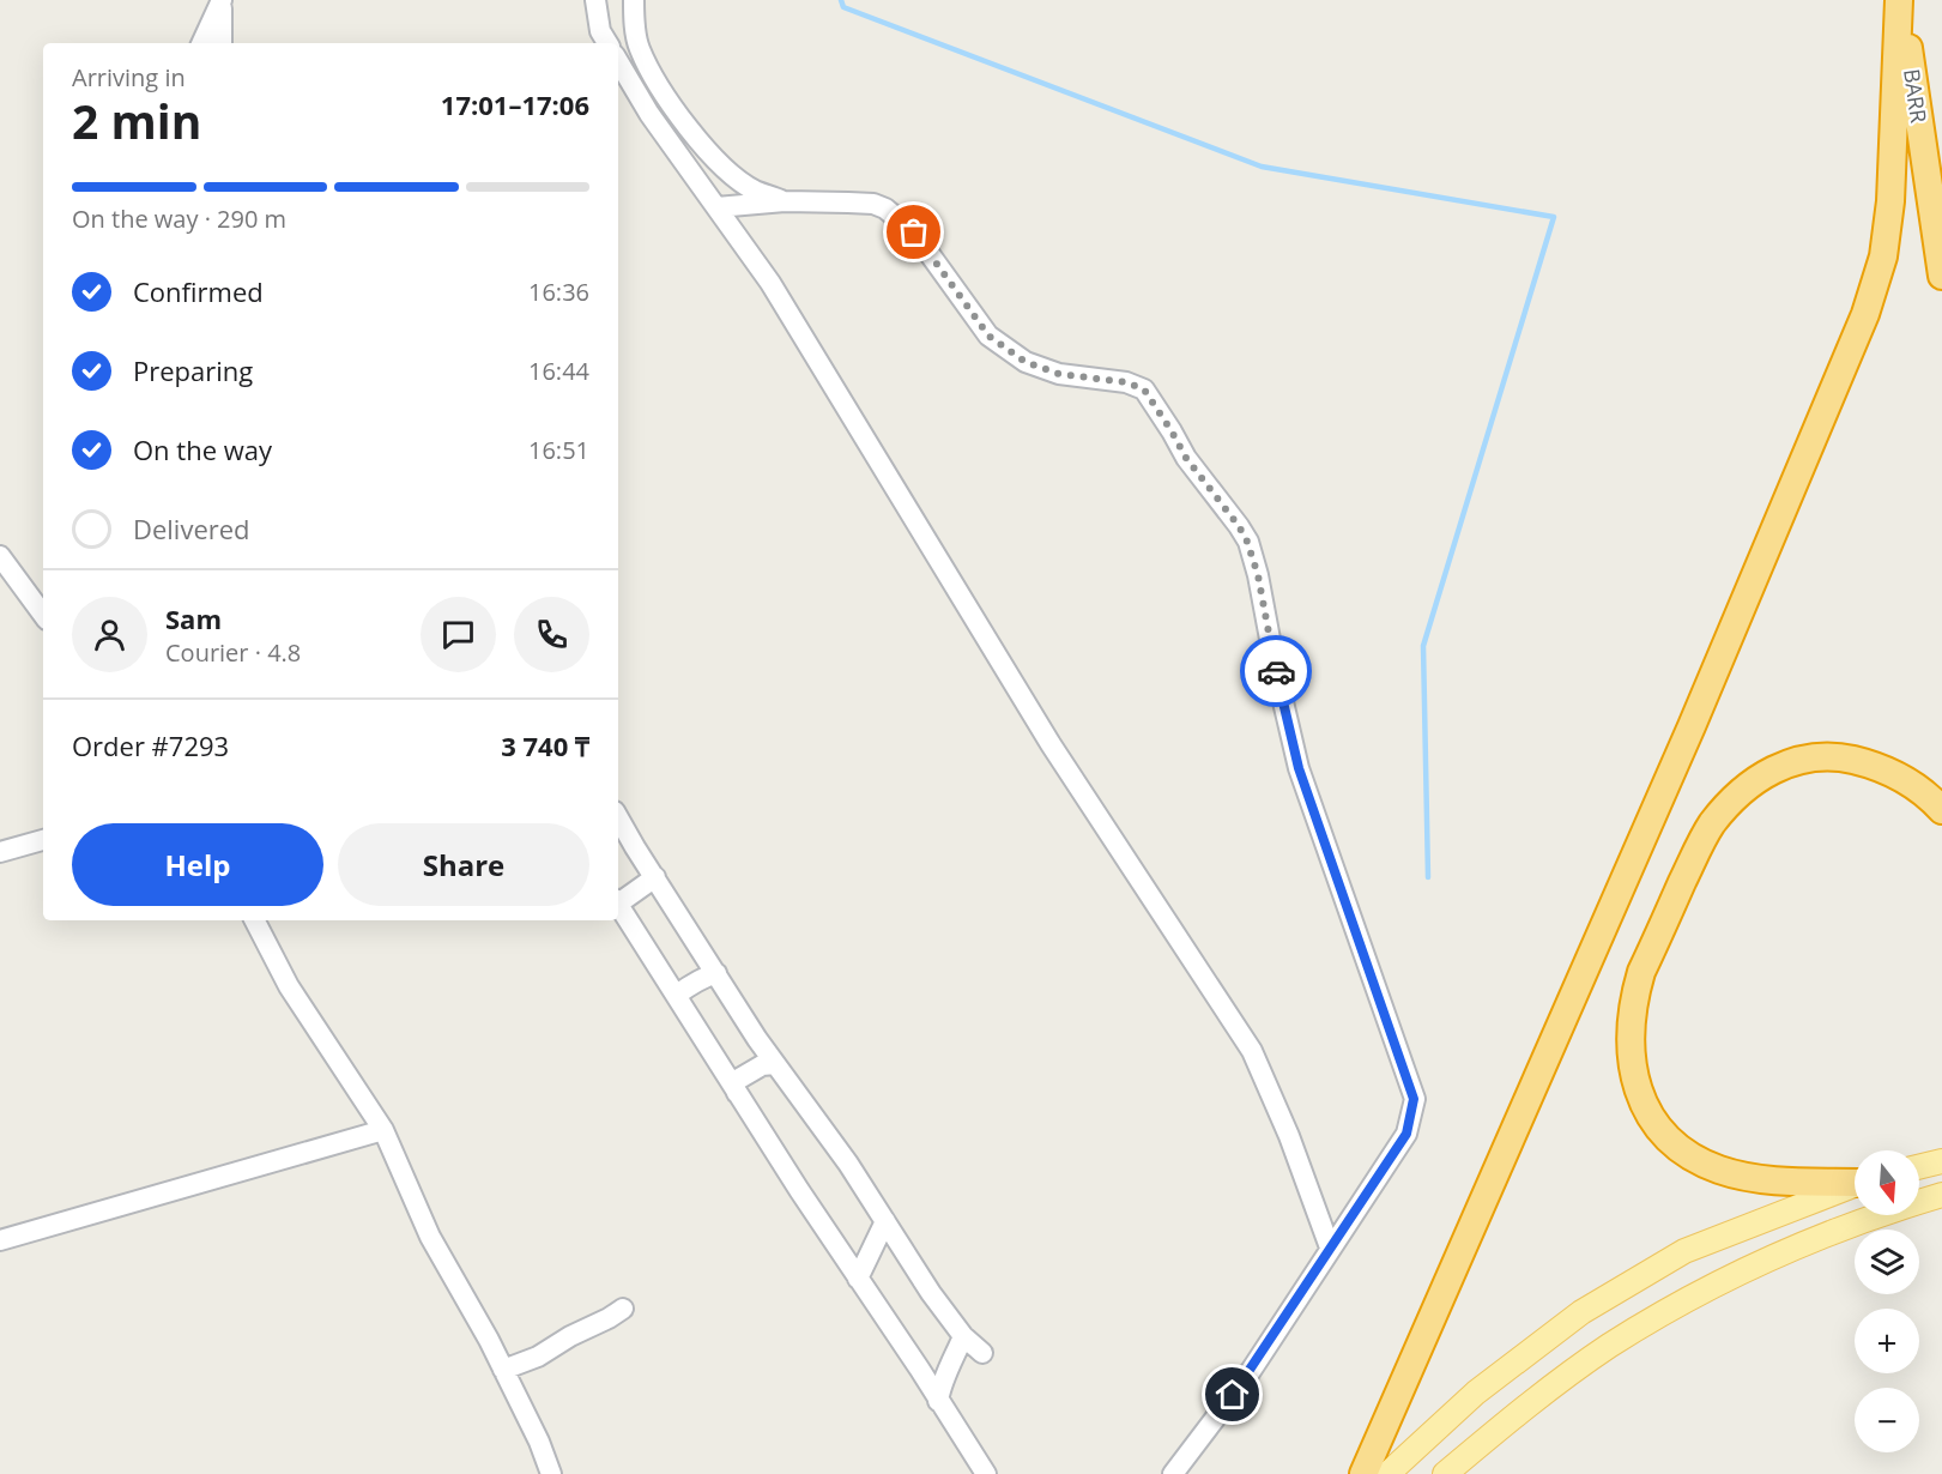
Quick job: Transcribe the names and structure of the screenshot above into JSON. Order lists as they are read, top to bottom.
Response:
{
  "streets": {
    "highway": ["BARR"]
  },
  "north": "bottom",
  "page": {
    "heading": ["2 min", "Arriving in", "17:01–17:06"],
    "panel": [
      "Sam",
      "Courier · 4.8",
      "Order #7293",
      "3 740 ₸"
    ],
    "bar": "On the way · 290 m",
    "list": [
      ["Confirmed", "16:36"],
      ["Preparing", "16:44"],
      ["On the way", "16:51"],
      "Delivered"
    ],
    "buttons": ["Help", "Share"],
    "map_buttons": ["+", "−"]
  }
}
